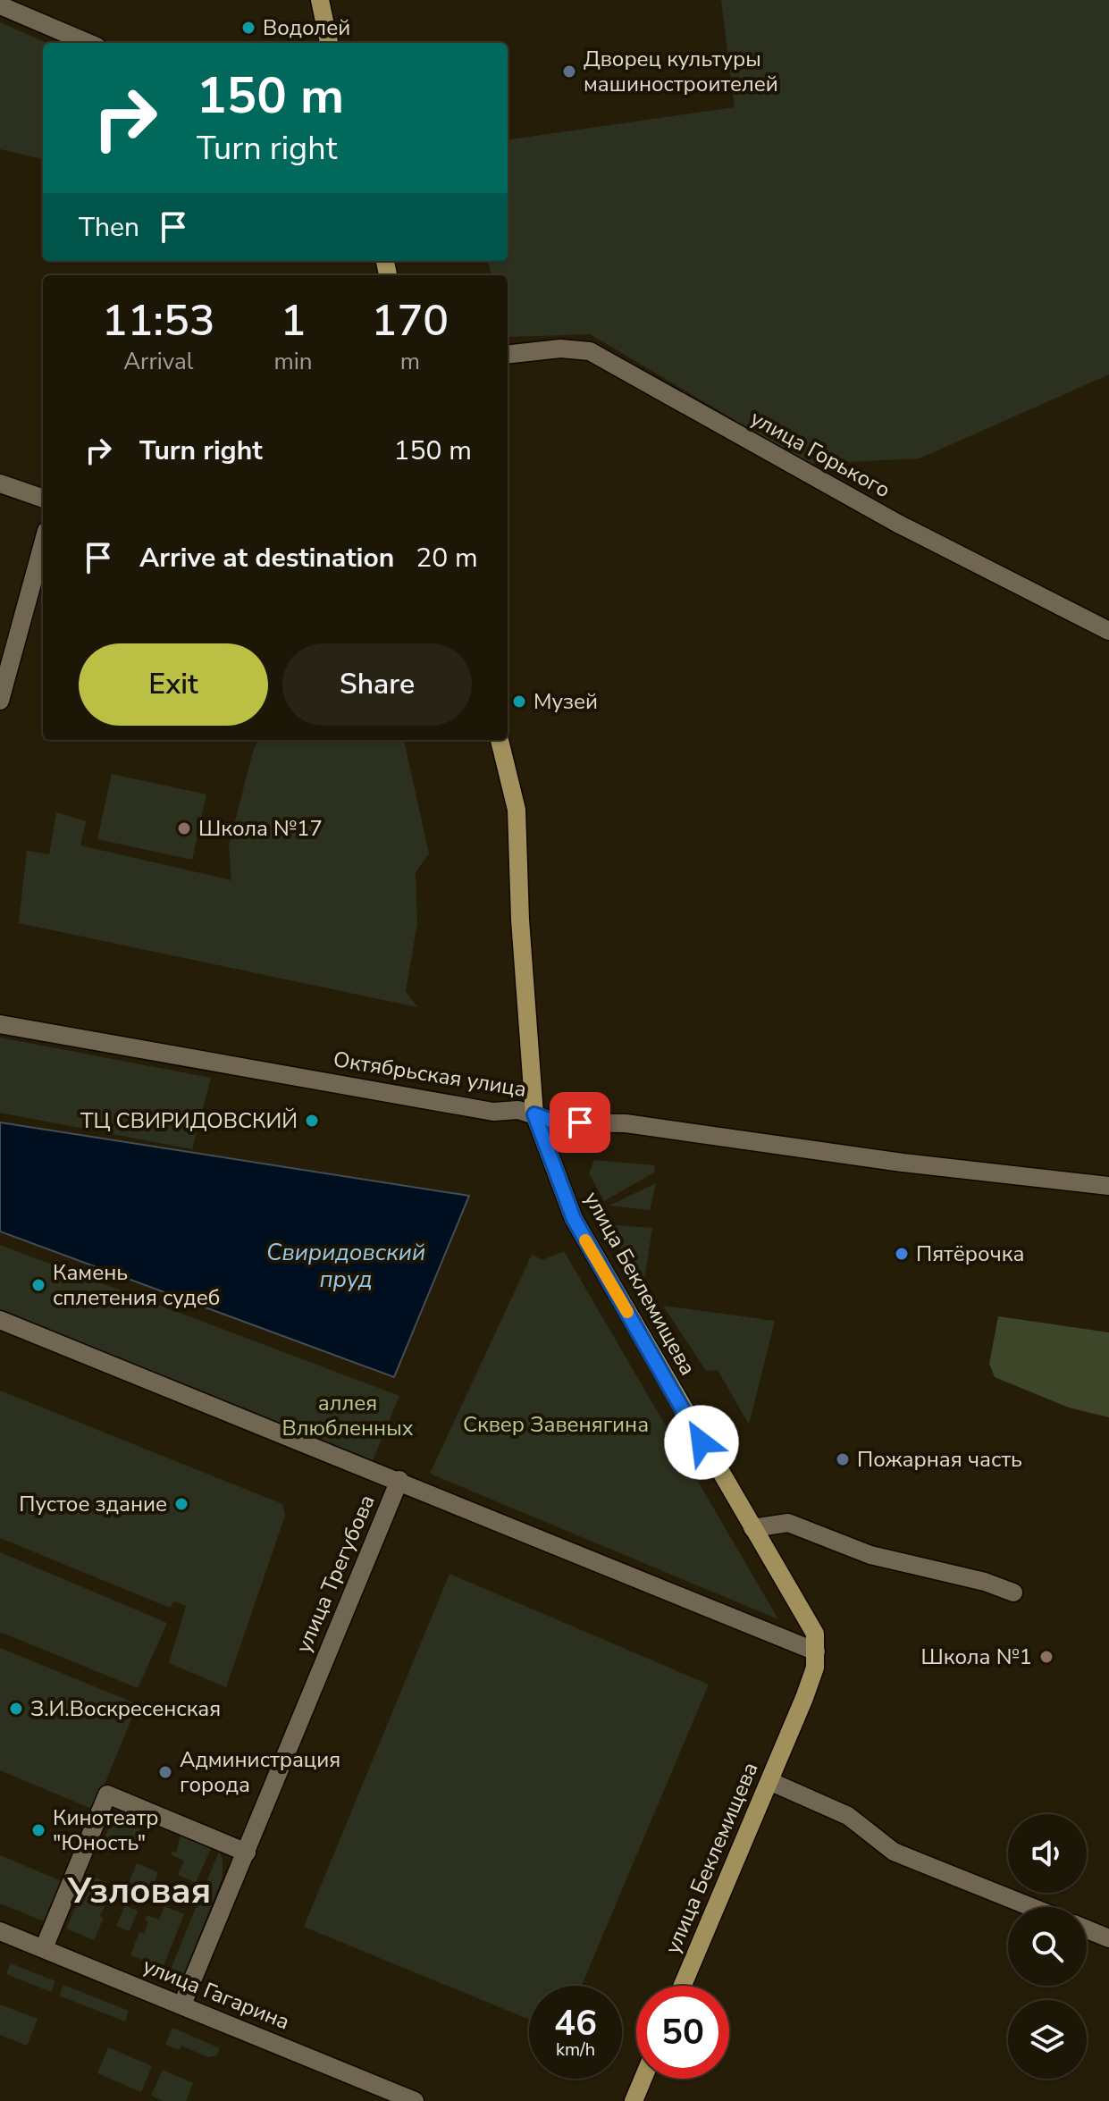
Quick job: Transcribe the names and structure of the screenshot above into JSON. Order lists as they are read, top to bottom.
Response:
{
  "streets": {
    "main road": ["улица Беклемищева"],
    "street": [
      "улица Горького",
      "Октябрьская улица",
      "улица Трегубова",
      "улица Гагарина"
    ]
  },
  "crossings": [
    ["Октябрьская улица", "улица Беклемищева"],
    ["улица Трегубова", "улица Гагарина"]
  ],
  "districts": ["Узловая"],
  "water": ["Свиридовский пруд"],
  "parks": ["аллея Влюбленных", "Сквер Завенягина"],
  "places": [
    "Водолей",
    "Дворец культуры машиностроителей",
    "Музей",
    "Школа №17",
    "ТЦ СВИРИДОВСКИЙ",
    "Пятёрочка",
    "Камень сплетения судеб",
    "Пожарная часть",
    "Пустое здание",
    "Школа №1",
    "З.И.Воскресенская",
    "Администрация города",
    "Кинотеатр \"Юность\""
  ],
  "page": {
    "turn": ["150 m", "Turn right"],
    "then": "Then",
    "eta": [
      "11:53",
      "Arrival",
      "1",
      "min",
      "170",
      "m"
    ],
    "list": [
      {
        "name": "Turn right",
        "value": "150 m"
      },
      {
        "name": "Arrive at destination",
        "value": "20 m"
      }
    ],
    "buttons": ["Exit", "Share"],
    "speed": "46 km/h",
    "limit": "50"
  }
}
